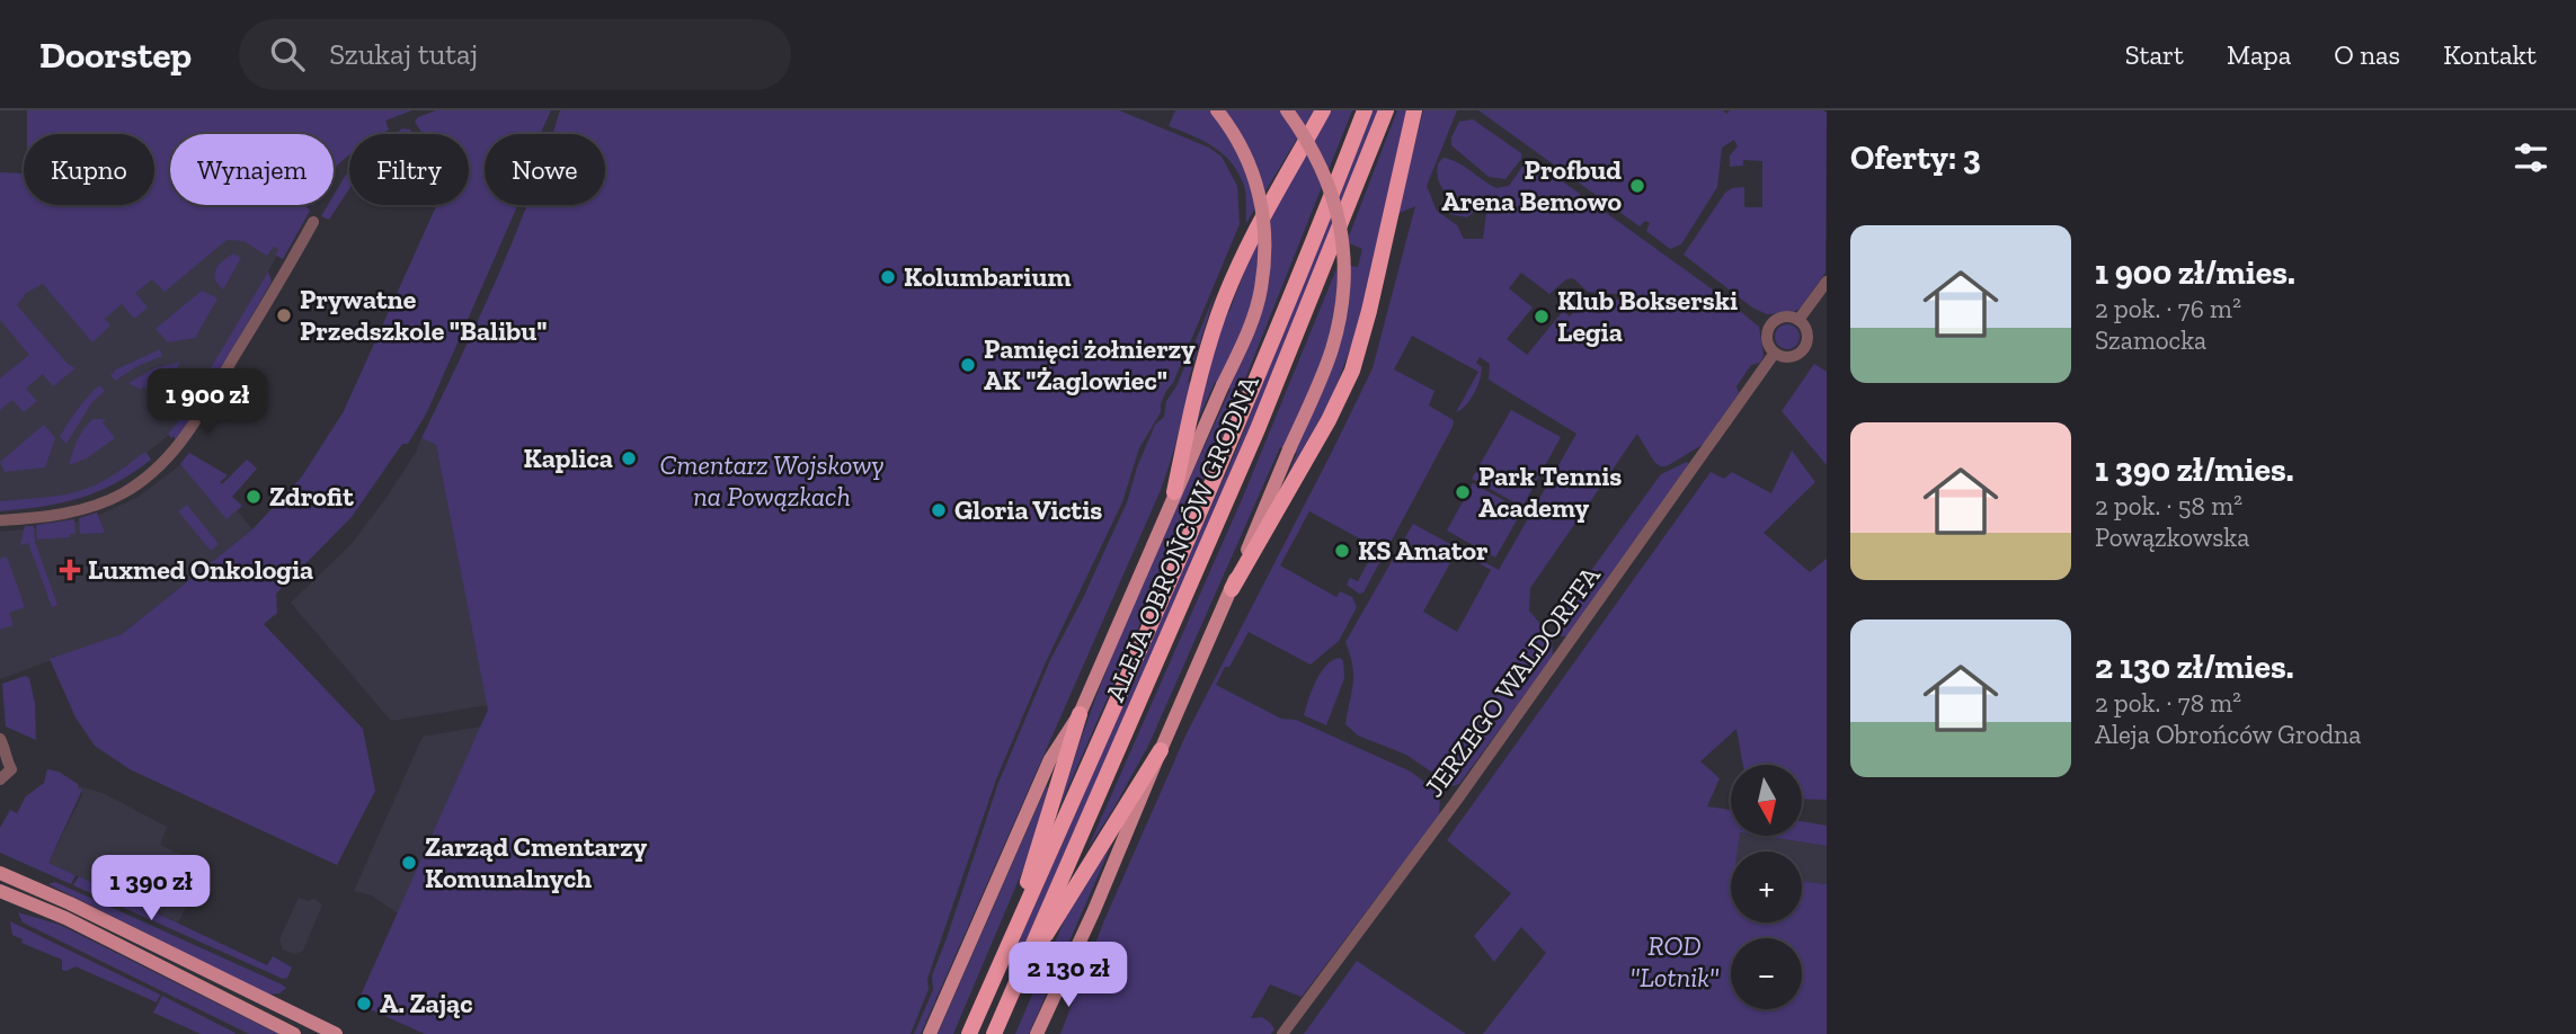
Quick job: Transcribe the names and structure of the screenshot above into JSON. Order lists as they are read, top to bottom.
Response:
{
  "streets": {
    "highway": ["ALEJA OBROŃCÓW GRODNA"],
    "street": ["JERZEGO WALDORFFA"]
  },
  "parks": ["Cmentarz Wojskowy na Powązkach", "ROD \"Lotnik\""],
  "places": {
    "other": [
      "Profbud Arena Bemowo",
      "Kolumbarium",
      "Prywatne Przedszkole \"Balibu\"",
      "Klub Bokserski Legia",
      "Pamięci żołnierzy AK \"Żaglowiec\"",
      "Kaplica",
      "Park Tennis Academy",
      "Zdrofit",
      "Gloria Victis",
      "KS Amator",
      "Zarząd Cmentarzy Komunalnych",
      "A. Zając"
    ],
    "health": ["Luxmed Onkologia"]
  },
  "north": "bottom",
  "page": {
    "header": "Doorstep",
    "search": "Szukaj tutaj",
    "nav": [
      "Start",
      "Mapa",
      "O nas",
      "Kontakt"
    ],
    "heading": "Oferty: 3",
    "chip": [
      "Kupno",
      "Wynajem",
      "Filtry",
      "Nowe"
    ],
    "list": [
      {
        "name": "1 900 zł/mies.",
        "note": "2 pok. · 76 m² · Szamocka"
      },
      {
        "name": "1 390 zł/mies.",
        "note": "2 pok. · 58 m² · Powązkowska"
      },
      {
        "name": "2 130 zł/mies.",
        "note": "2 pok. · 78 m² · Aleja Obrońców Grodna"
      }
    ],
    "price": ["1 900 zł", "1 390 zł", "2 130 zł"],
    "map_buttons": ["+", "−"]
  }
}
